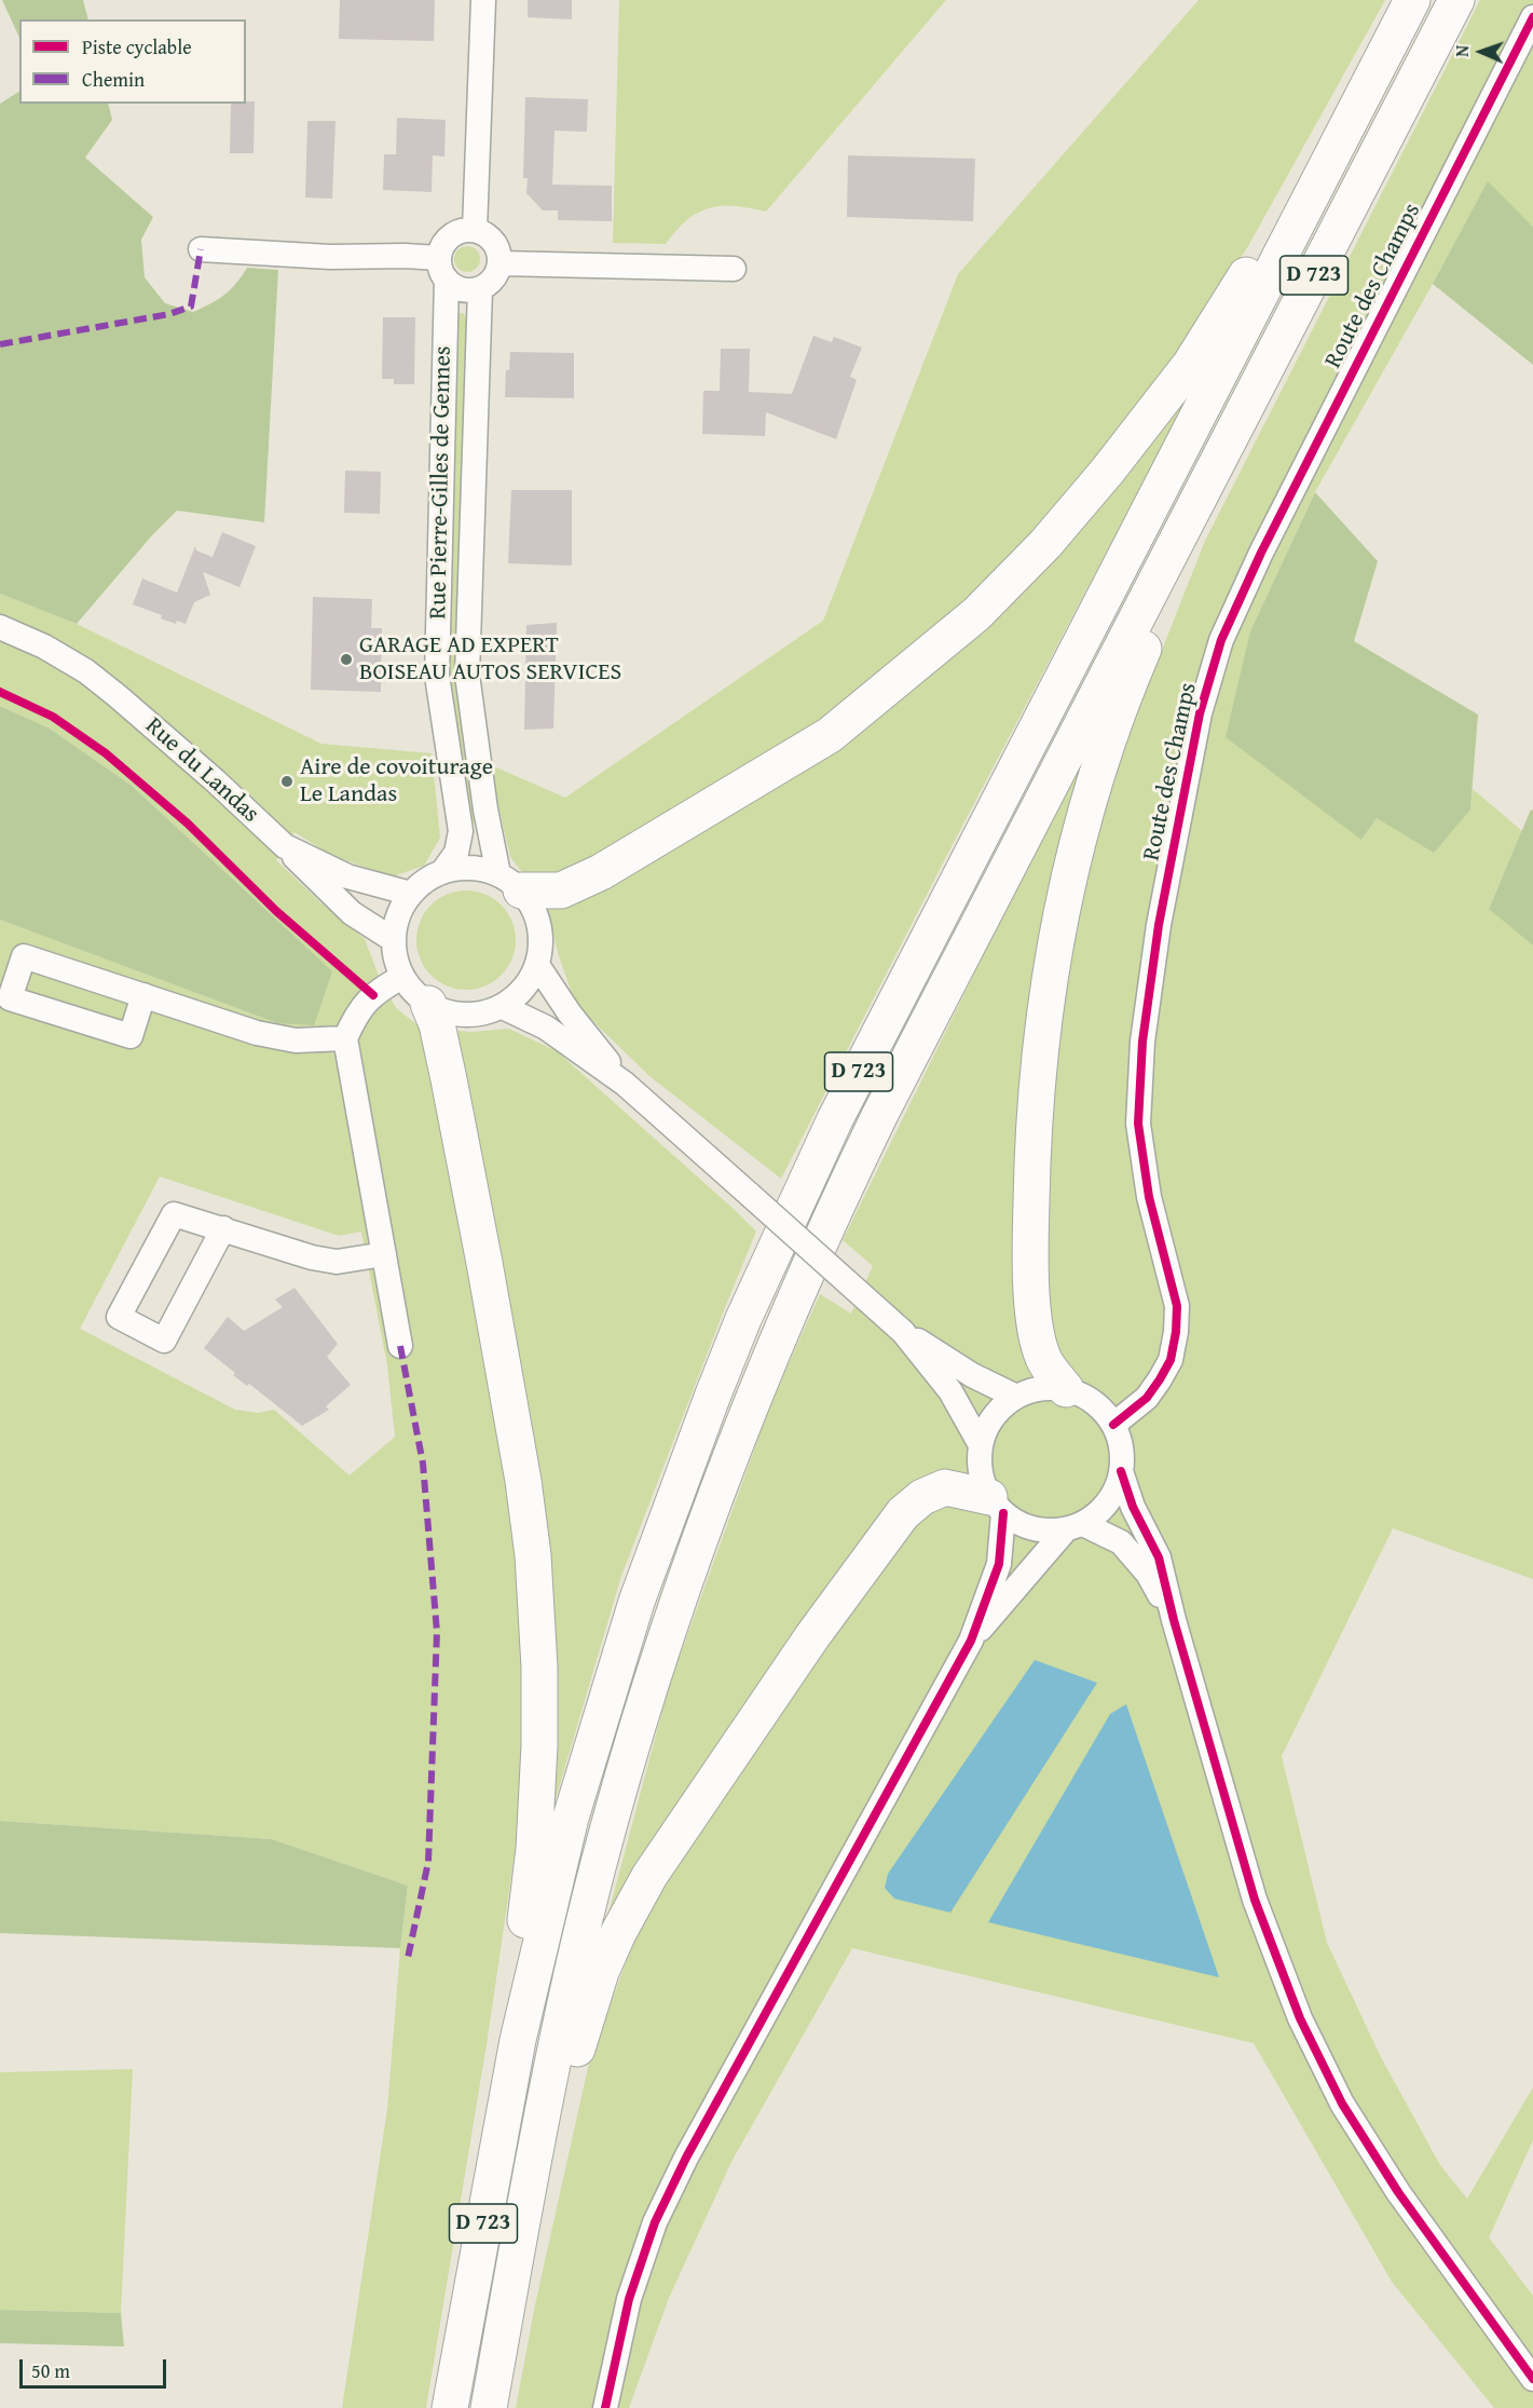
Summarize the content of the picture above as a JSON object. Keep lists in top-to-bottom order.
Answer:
{
  "streets": {
    "highway": ["D 723"],
    "street": ["Route des Champs", "Rue Pierre-Gilles de Gennes", "Rue du Landas"]
  },
  "crossings": [
    ["Rue Pierre-Gilles de Gennes", "Rue du Landas"]
  ],
  "places": ["GARAGE AD EXPERT BOISEAU AUTOS SERVICES", "Aire de covoiturage Le Landas"],
  "legend": ["Piste cyclable", "Chemin"],
  "scale_bar": "50 m",
  "north": "left"
}
